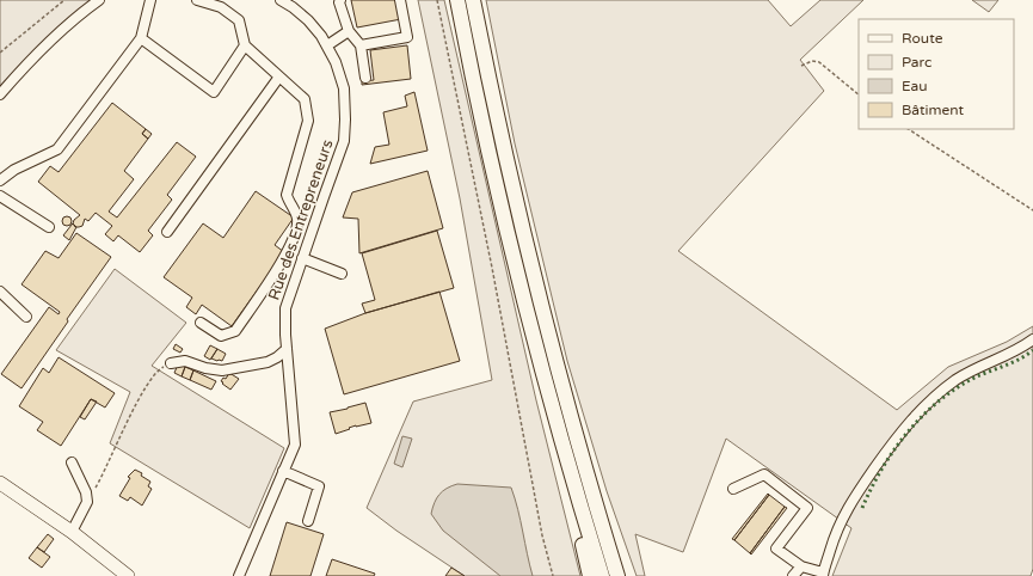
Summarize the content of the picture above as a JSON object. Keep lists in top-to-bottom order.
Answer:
{
  "streets": {
    "street": ["Rue des Entrepreneurs"]
  },
  "legend": [
    "Route",
    "Parc",
    "Eau",
    "Bâtiment"
  ]
}
